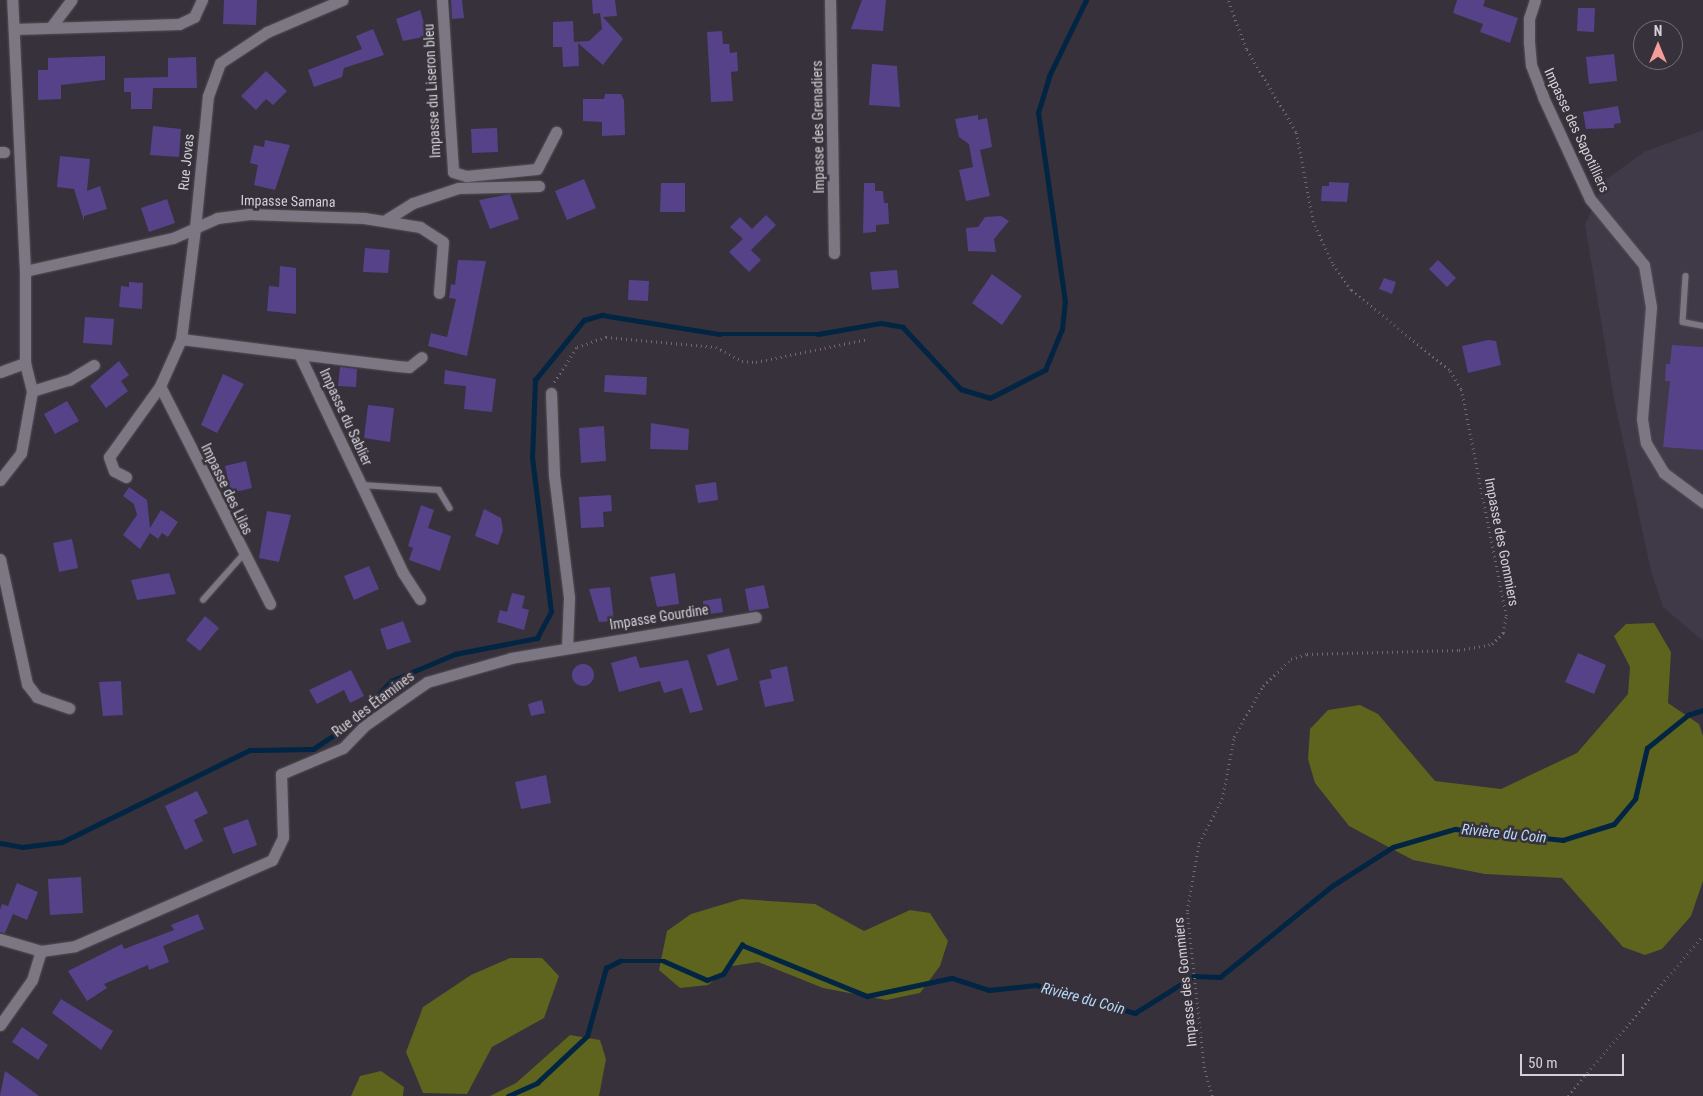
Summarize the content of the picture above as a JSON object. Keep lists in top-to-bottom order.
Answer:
{
  "streets": {
    "street": [
      "Impasse du Liseron bleu",
      "Impasse des Grenadiers",
      "Impasse des Sapotilliers",
      "Rue Jovas",
      "Impasse Samana",
      "Impasse du Sablier",
      "Impasse des Lilas",
      "Impasse Gourdine",
      "Rue des Étamines"
    ],
    "path": ["Impasse des Gommiers"]
  },
  "crossings": [
    ["Rue Jovas", "Impasse Samana"],
    ["Rue Jovas", "Impasse des Lilas"],
    ["Impasse Gourdine", "Rue des Étamines"]
  ],
  "water": ["Rivière du Coin"],
  "scale_bar": "50 m",
  "north": "top"
}
